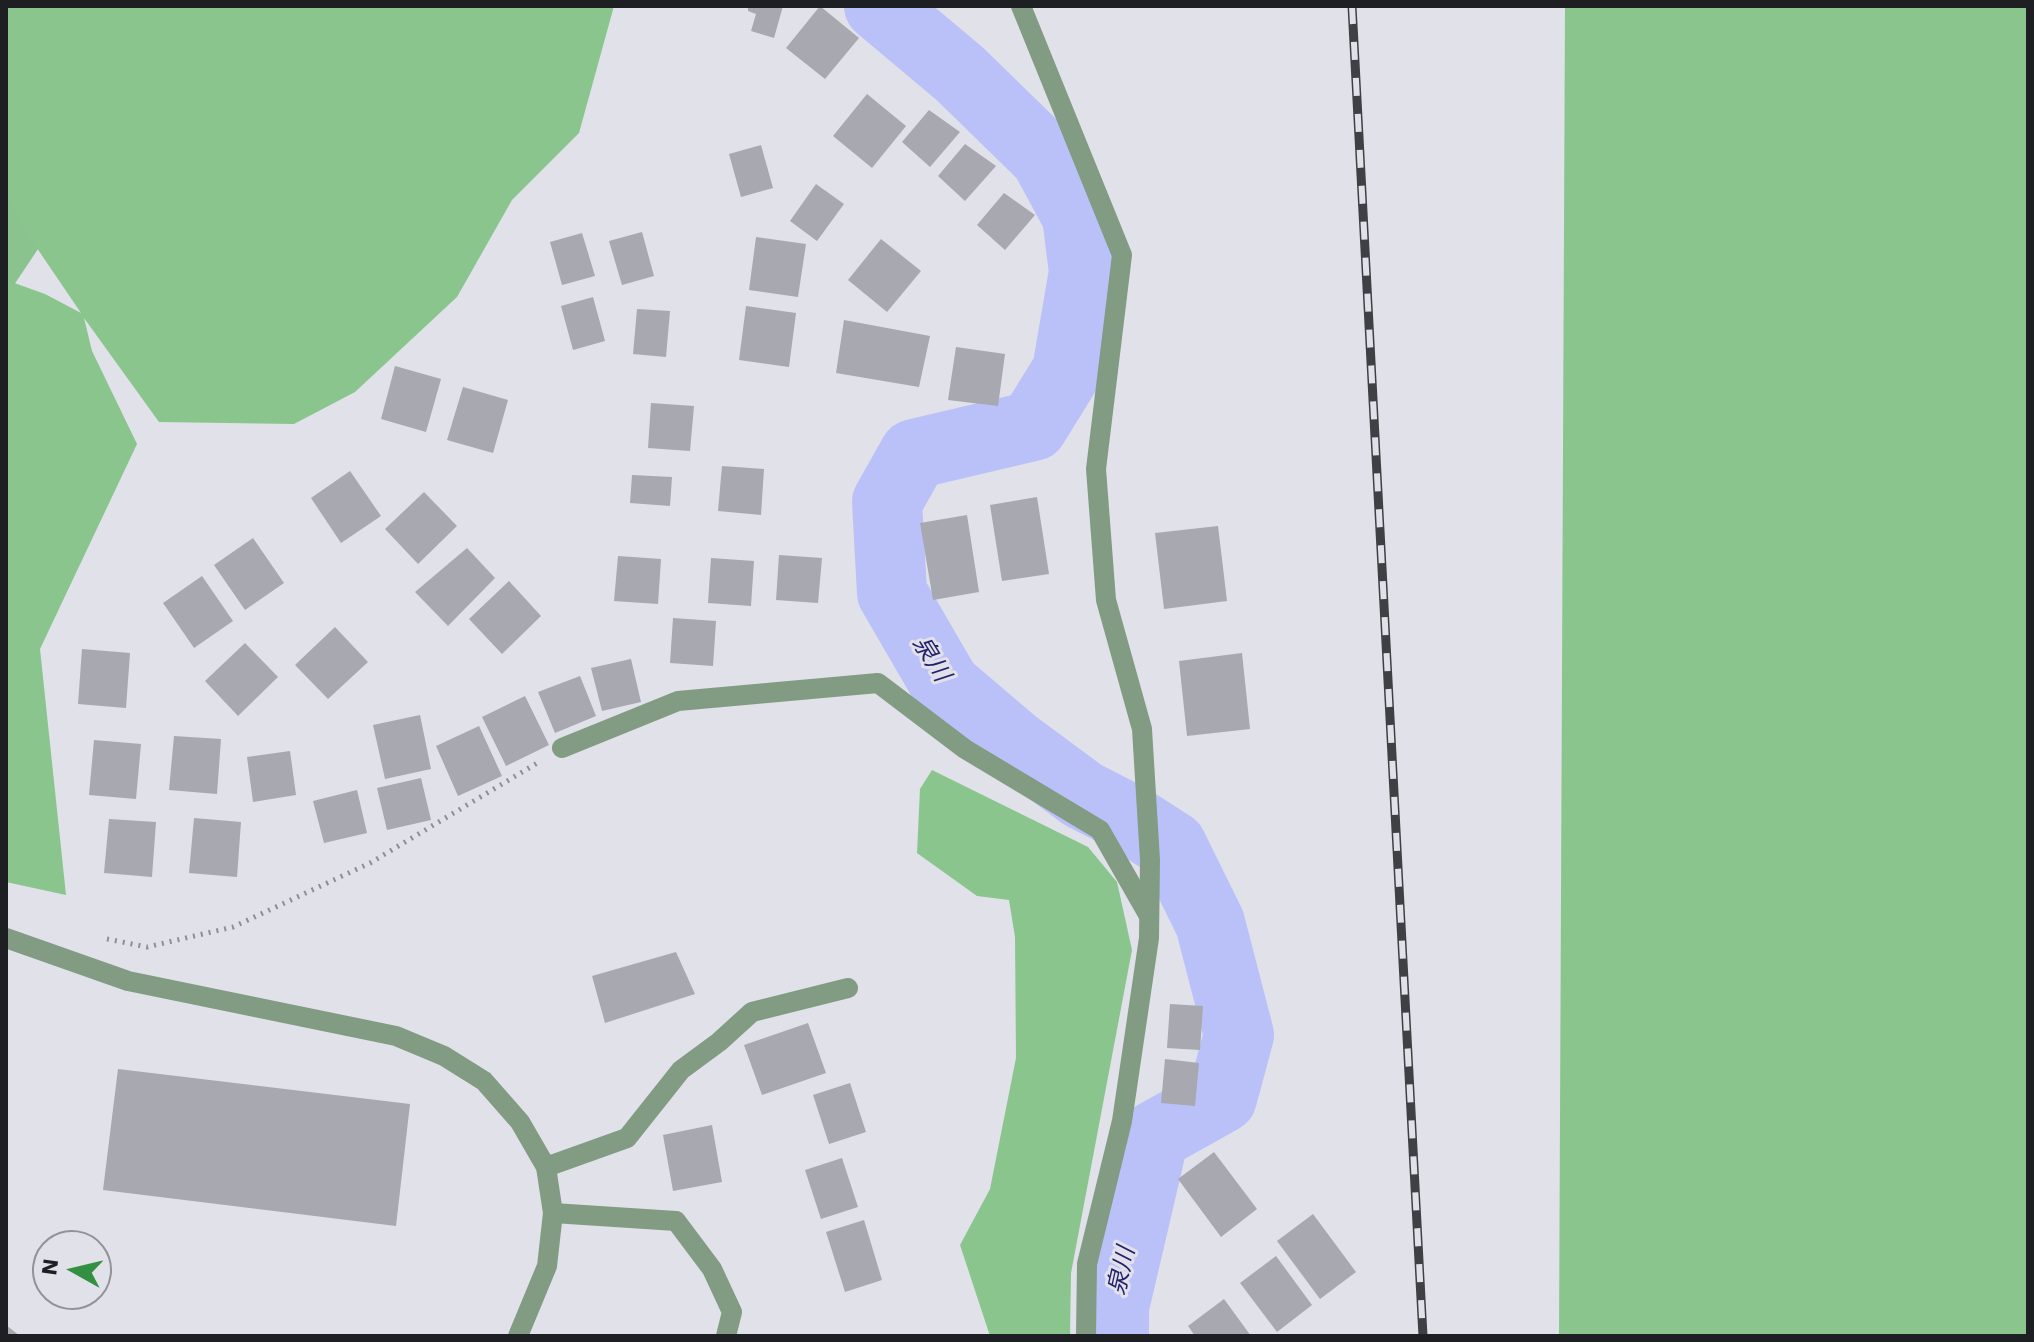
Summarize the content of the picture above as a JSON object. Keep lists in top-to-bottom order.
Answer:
{
  "water": ["泉川"],
  "north": "left"
}
